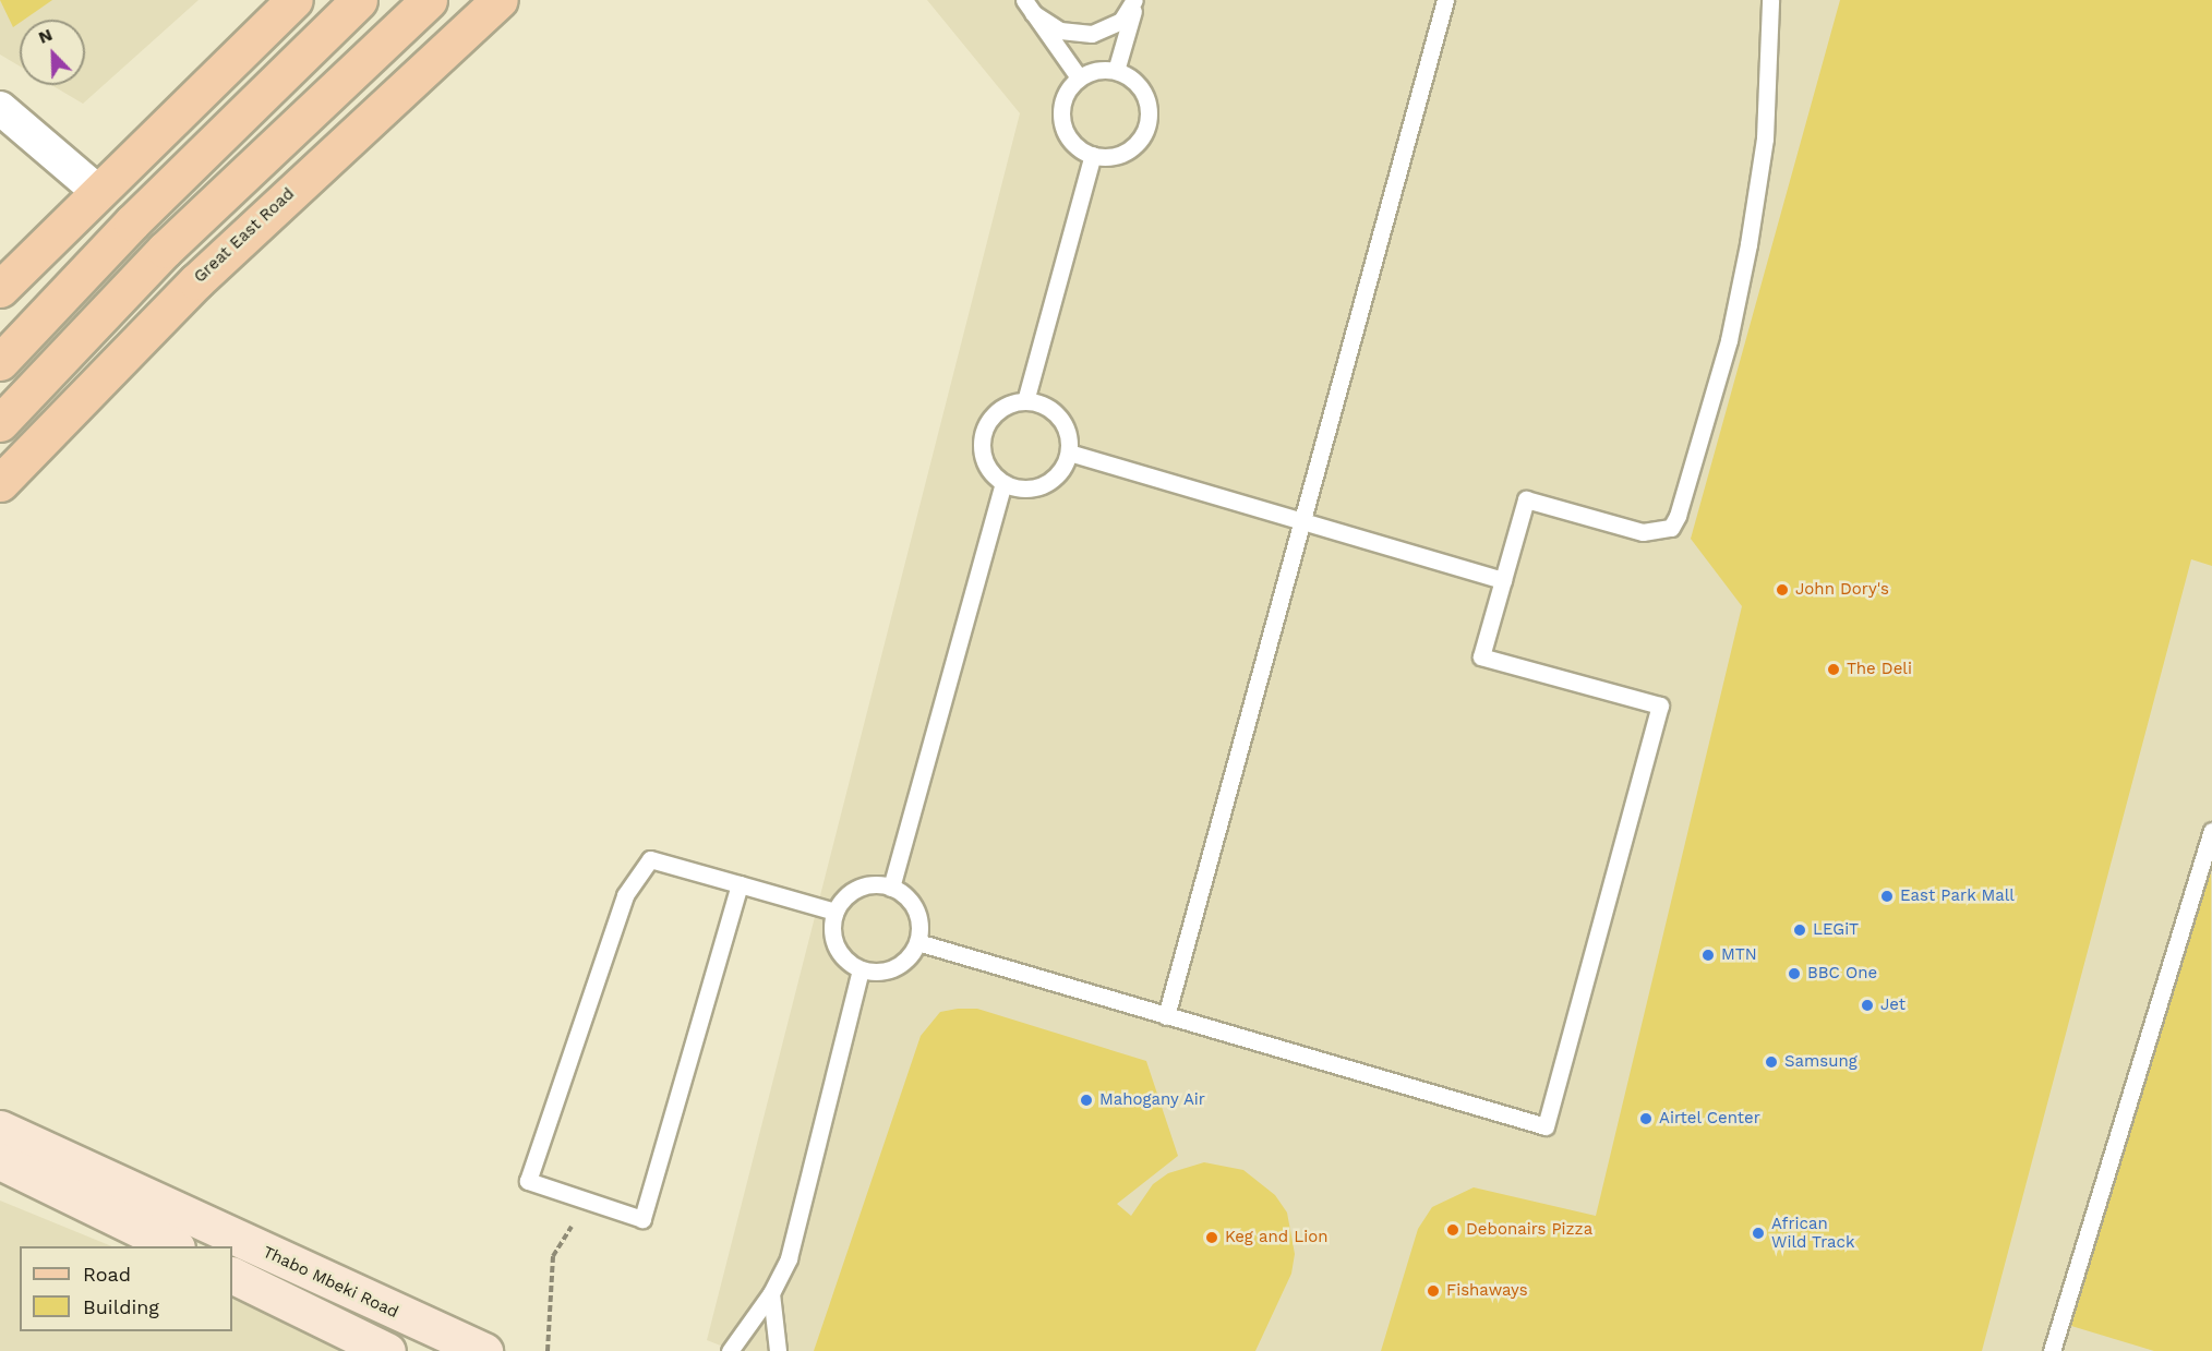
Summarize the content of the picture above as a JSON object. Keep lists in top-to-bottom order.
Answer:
{
  "streets": {
    "main road": ["Great East Road", "Thabo Mbeki Road"]
  },
  "places": [
    "John Dory's",
    "The Deli",
    "East Park Mall",
    "LEGiT",
    "MTN",
    "BBC One",
    "Jet",
    "Samsung",
    "Mahogany Air",
    "Airtel Center",
    "Debonairs Pizza",
    "African Wild Track",
    "Keg and Lion",
    "Fishaways"
  ],
  "legend": ["Road", "Building"],
  "north": "top left"
}
